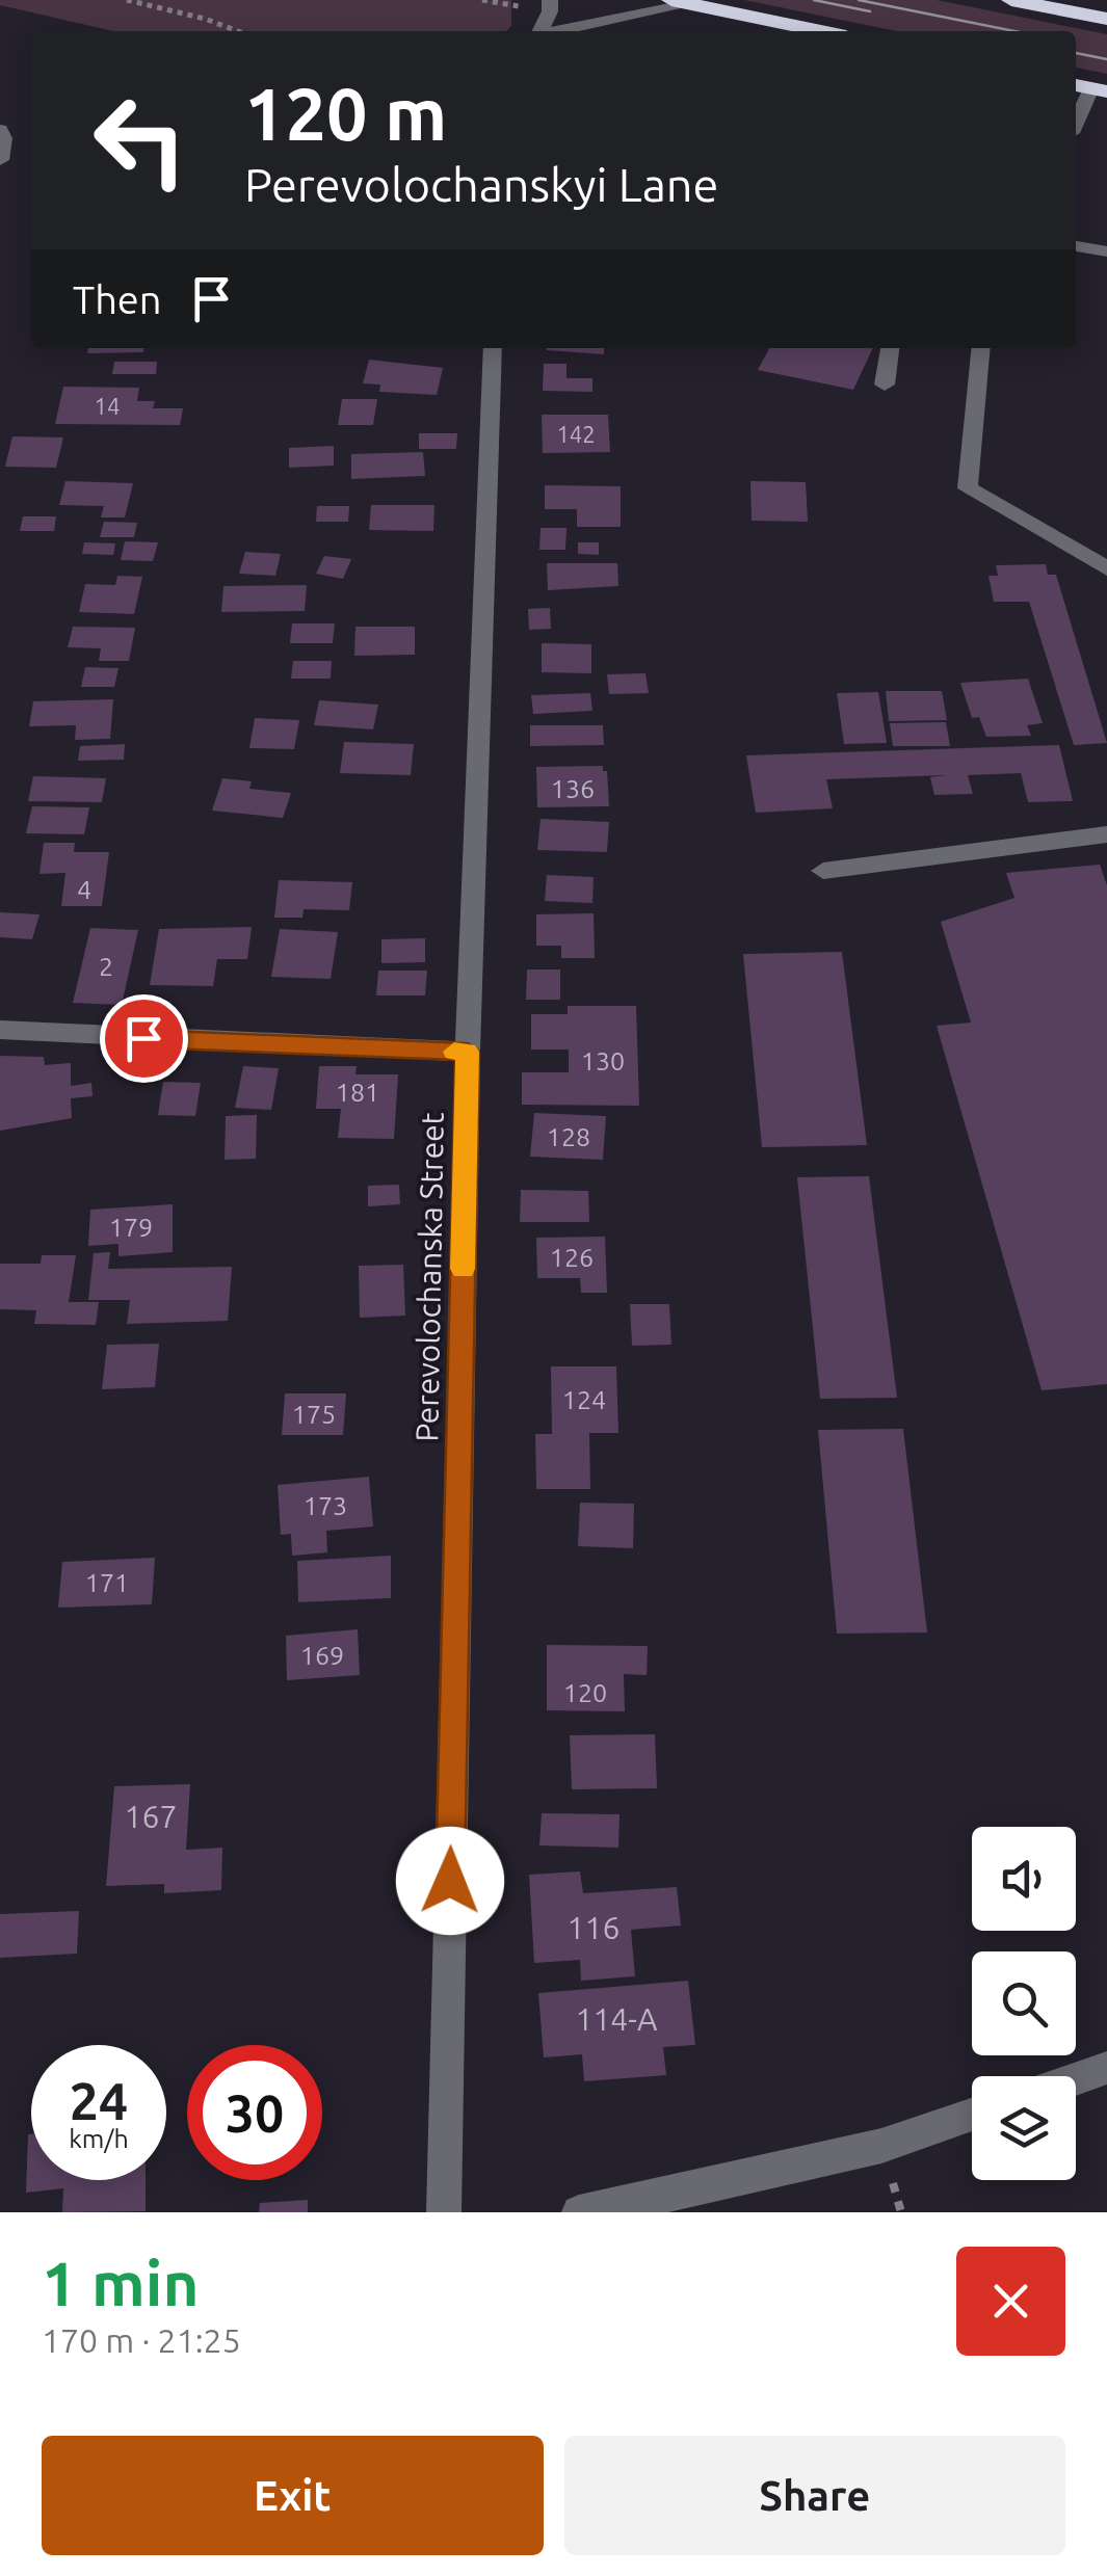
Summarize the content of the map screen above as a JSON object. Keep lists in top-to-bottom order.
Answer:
{
  "streets": {
    "street": ["Perevolochanska Street"]
  },
  "house_numbers": [
    "14",
    "142",
    "136",
    "4",
    "2",
    "130",
    "181",
    "128",
    "179",
    "126",
    "124",
    "175",
    "173",
    "171",
    "169",
    "120",
    "167",
    "116",
    "114-А"
  ],
  "page": {
    "turn": ["120 m", "Perevolochanskyi Lane"],
    "then": "Then",
    "speed": "24 km/h",
    "limit": "30",
    "heading": ["1 min", "170 m · 21:25"],
    "buttons": ["Exit", "Share"]
  }
}
